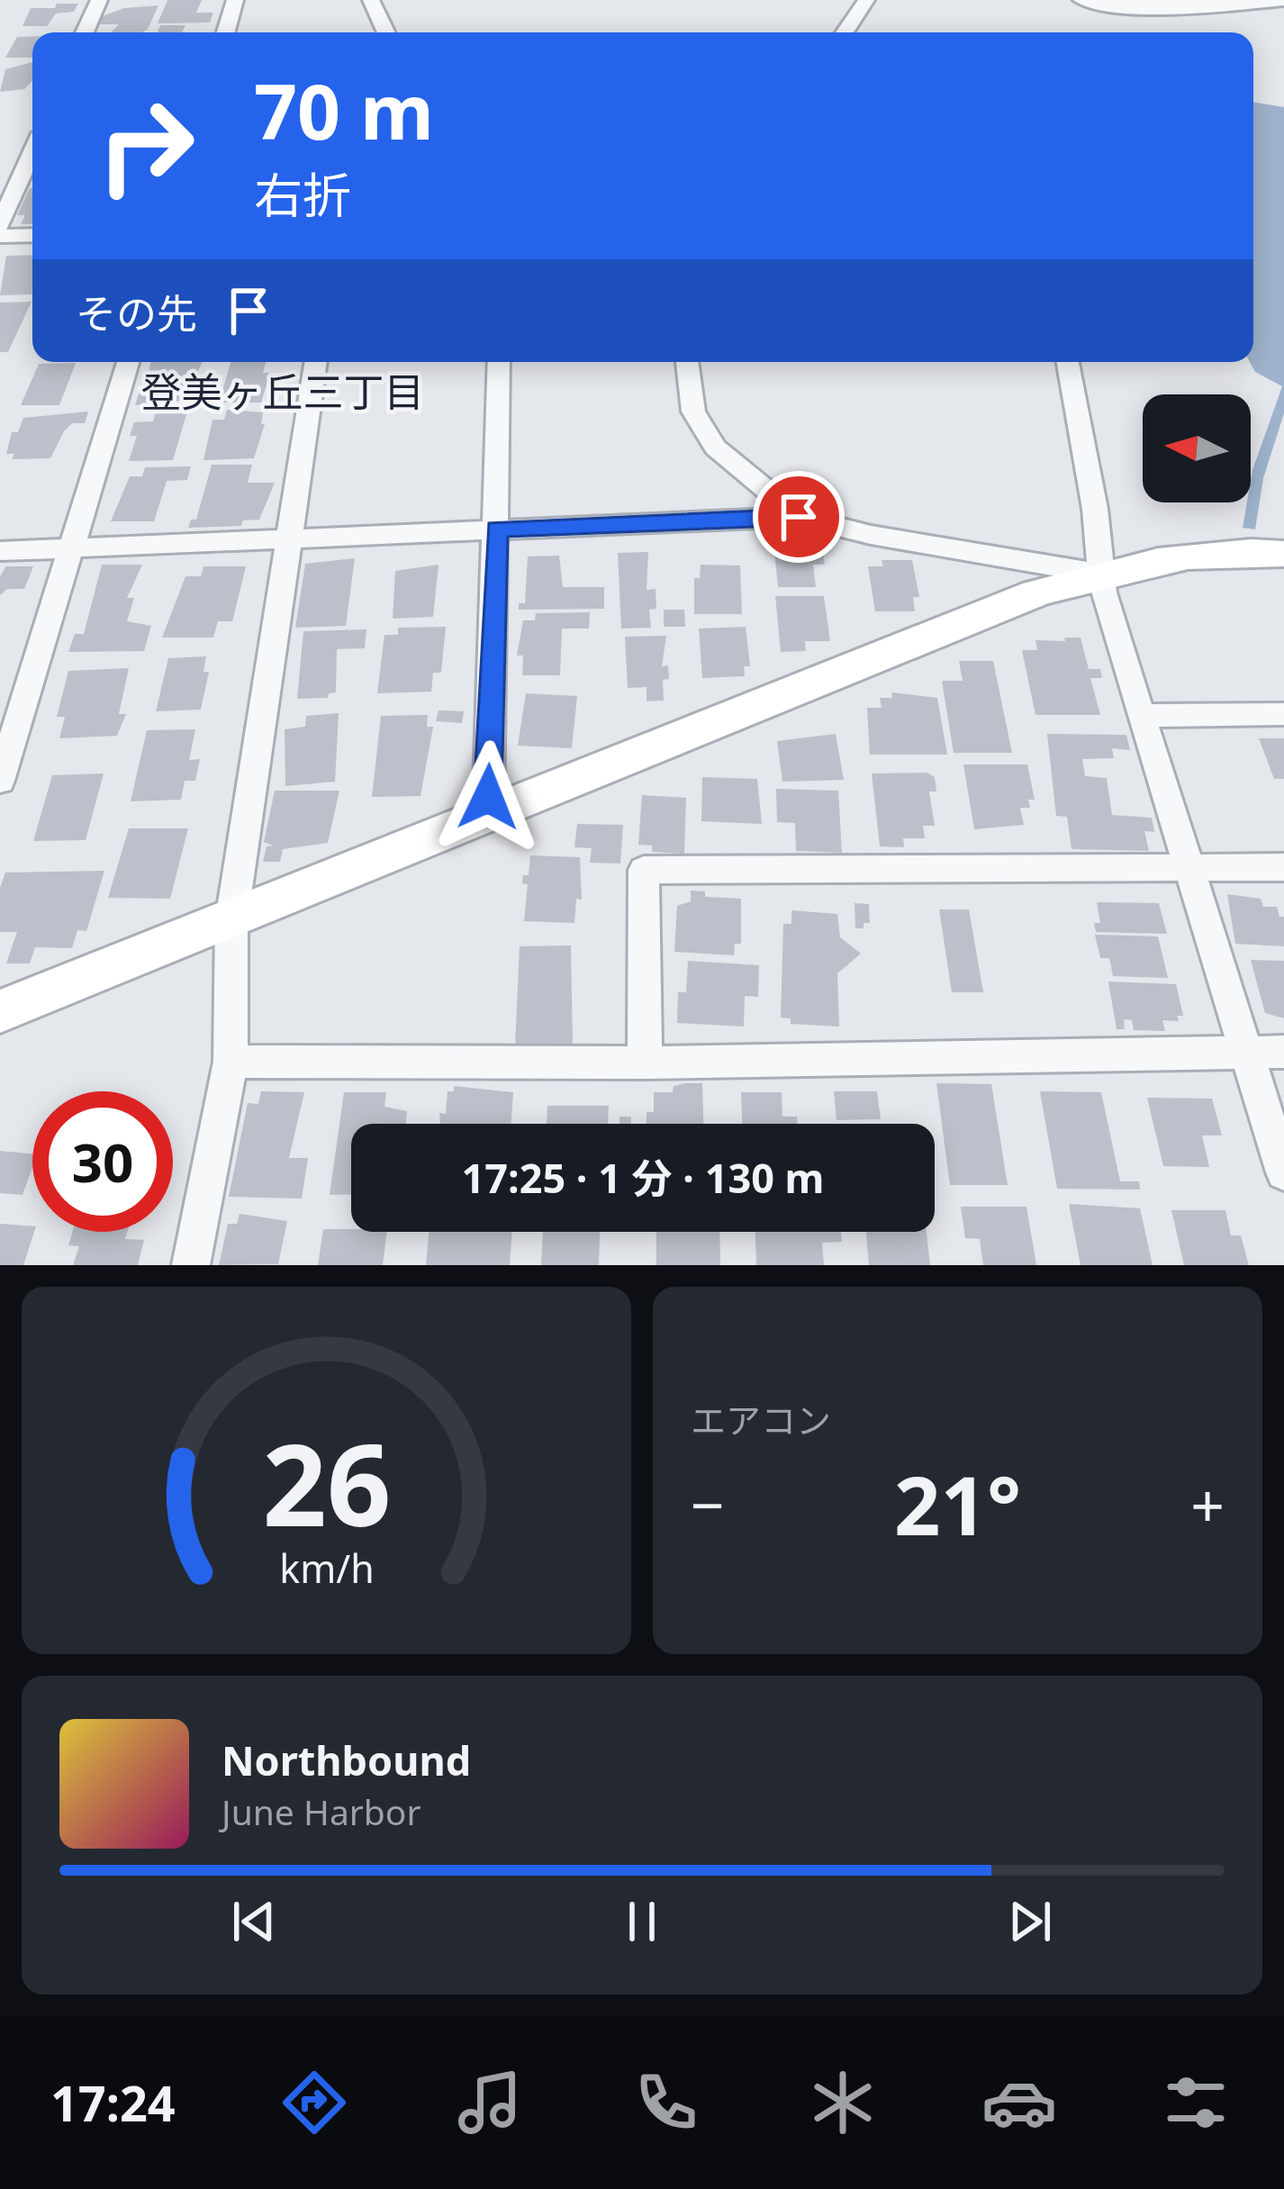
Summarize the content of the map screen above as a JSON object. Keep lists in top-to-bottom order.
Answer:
{
  "districts": ["登美ヶ丘三丁目"],
  "north": "left",
  "page": {
    "turn": ["70 m", "右折"],
    "then": "その先",
    "limit": "30",
    "trip": "17:25 · 1 分 · 130 m",
    "tile": "エアコン",
    "heat": ["−", "21°", "+"],
    "song": ["Northbound", "June Harbor"],
    "tabs": "17:24",
    "gauge": ["26", "km/h"]
  }
}
